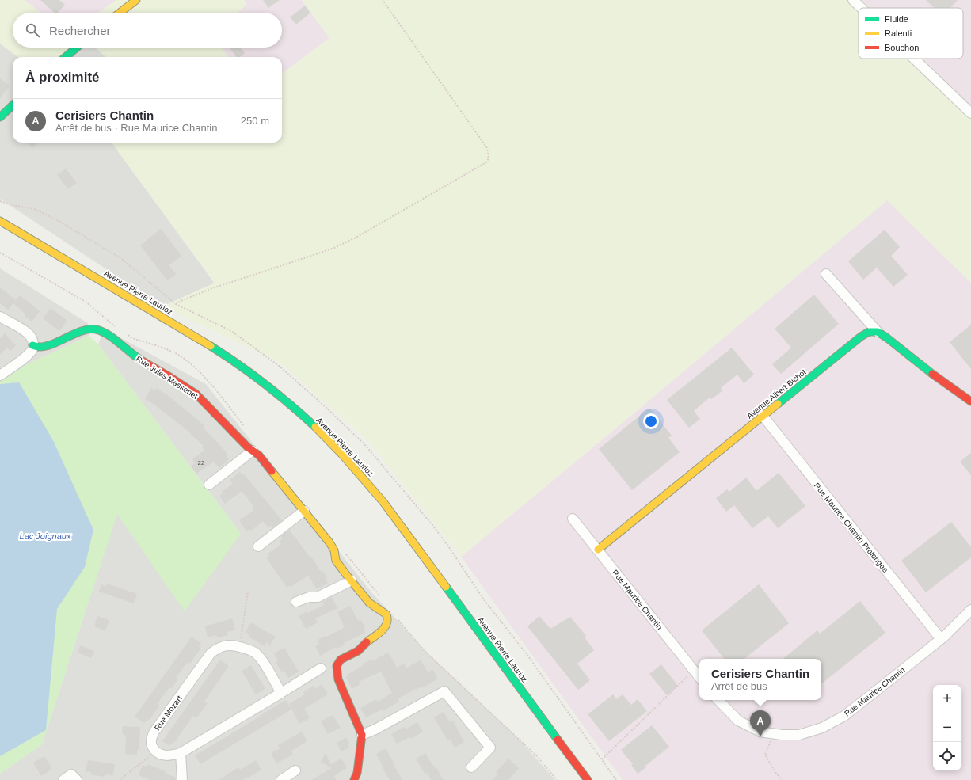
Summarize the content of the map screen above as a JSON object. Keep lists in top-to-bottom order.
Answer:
{
  "streets": {
    "street": [
      "Avenue Pierre Laurioz",
      "Rue Jules Massenet",
      "Avenue Albert Bichot",
      "Rue Maurice Chantin Prolongée",
      "Rue Maurice Chantin",
      "Rue Mozart"
    ]
  },
  "crossings": [
    ["Avenue Albert Bichot", "Rue Maurice Chantin Prolongée"],
    ["Avenue Albert Bichot", "Rue Maurice Chantin"],
    ["Rue Maurice Chantin Prolongée", "Rue Maurice Chantin"]
  ],
  "water": ["Lac Joignaux"],
  "house_numbers": ["22"],
  "legend": ["Fluide", "Ralenti", "Bouchon"],
  "page": {
    "search": "Rechercher",
    "heading": "À proximité",
    "list": [
      {
        "mark": "A",
        "name": "Cerisiers Chantin",
        "note": "Arrêt de bus · Rue Maurice Chantin",
        "value": "250 m"
      }
    ],
    "popup": ["Cerisiers Chantin", "Arrêt de bus"],
    "map_buttons": ["+", "−"],
    "pins": "A"
  }
}
